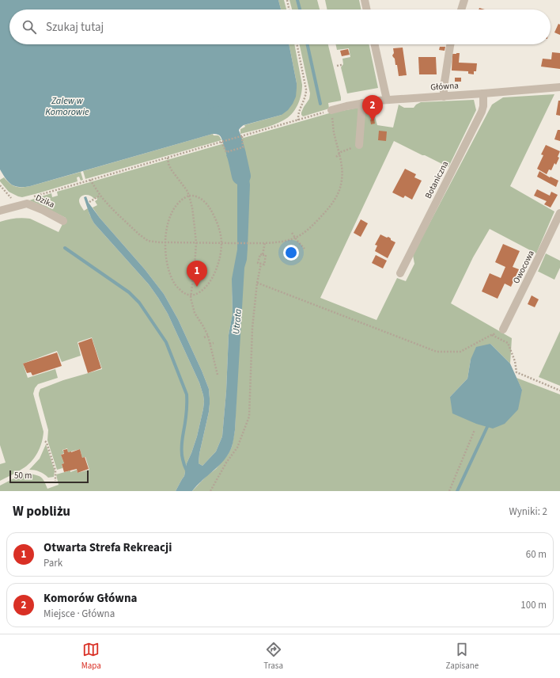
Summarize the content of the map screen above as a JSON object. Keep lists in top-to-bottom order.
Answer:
{
  "streets": {
    "street": [
      "Główna",
      "Botaniczna",
      "Dzika",
      "Owocowa"
    ]
  },
  "crossings": [
    ["Główna", "Botaniczna"]
  ],
  "water": ["Zalew w Komorowie", "Utrata"],
  "scale_bar": "50 m",
  "page": {
    "search": "Szukaj tutaj",
    "pins": ["2", "1"],
    "scale": "50 m",
    "heading": ["W pobliżu", "Wyniki: 2"],
    "list": [
      {
        "mark": "1",
        "name": "Otwarta Strefa Rekreacji",
        "note": "Park",
        "value": "60 m"
      },
      {
        "mark": "2",
        "name": "Komorów Główna",
        "note": "Miejsce · Główna",
        "value": "100 m"
      }
    ],
    "nav": ["Mapa", "Trasa", "Zapisane"]
  }
}
